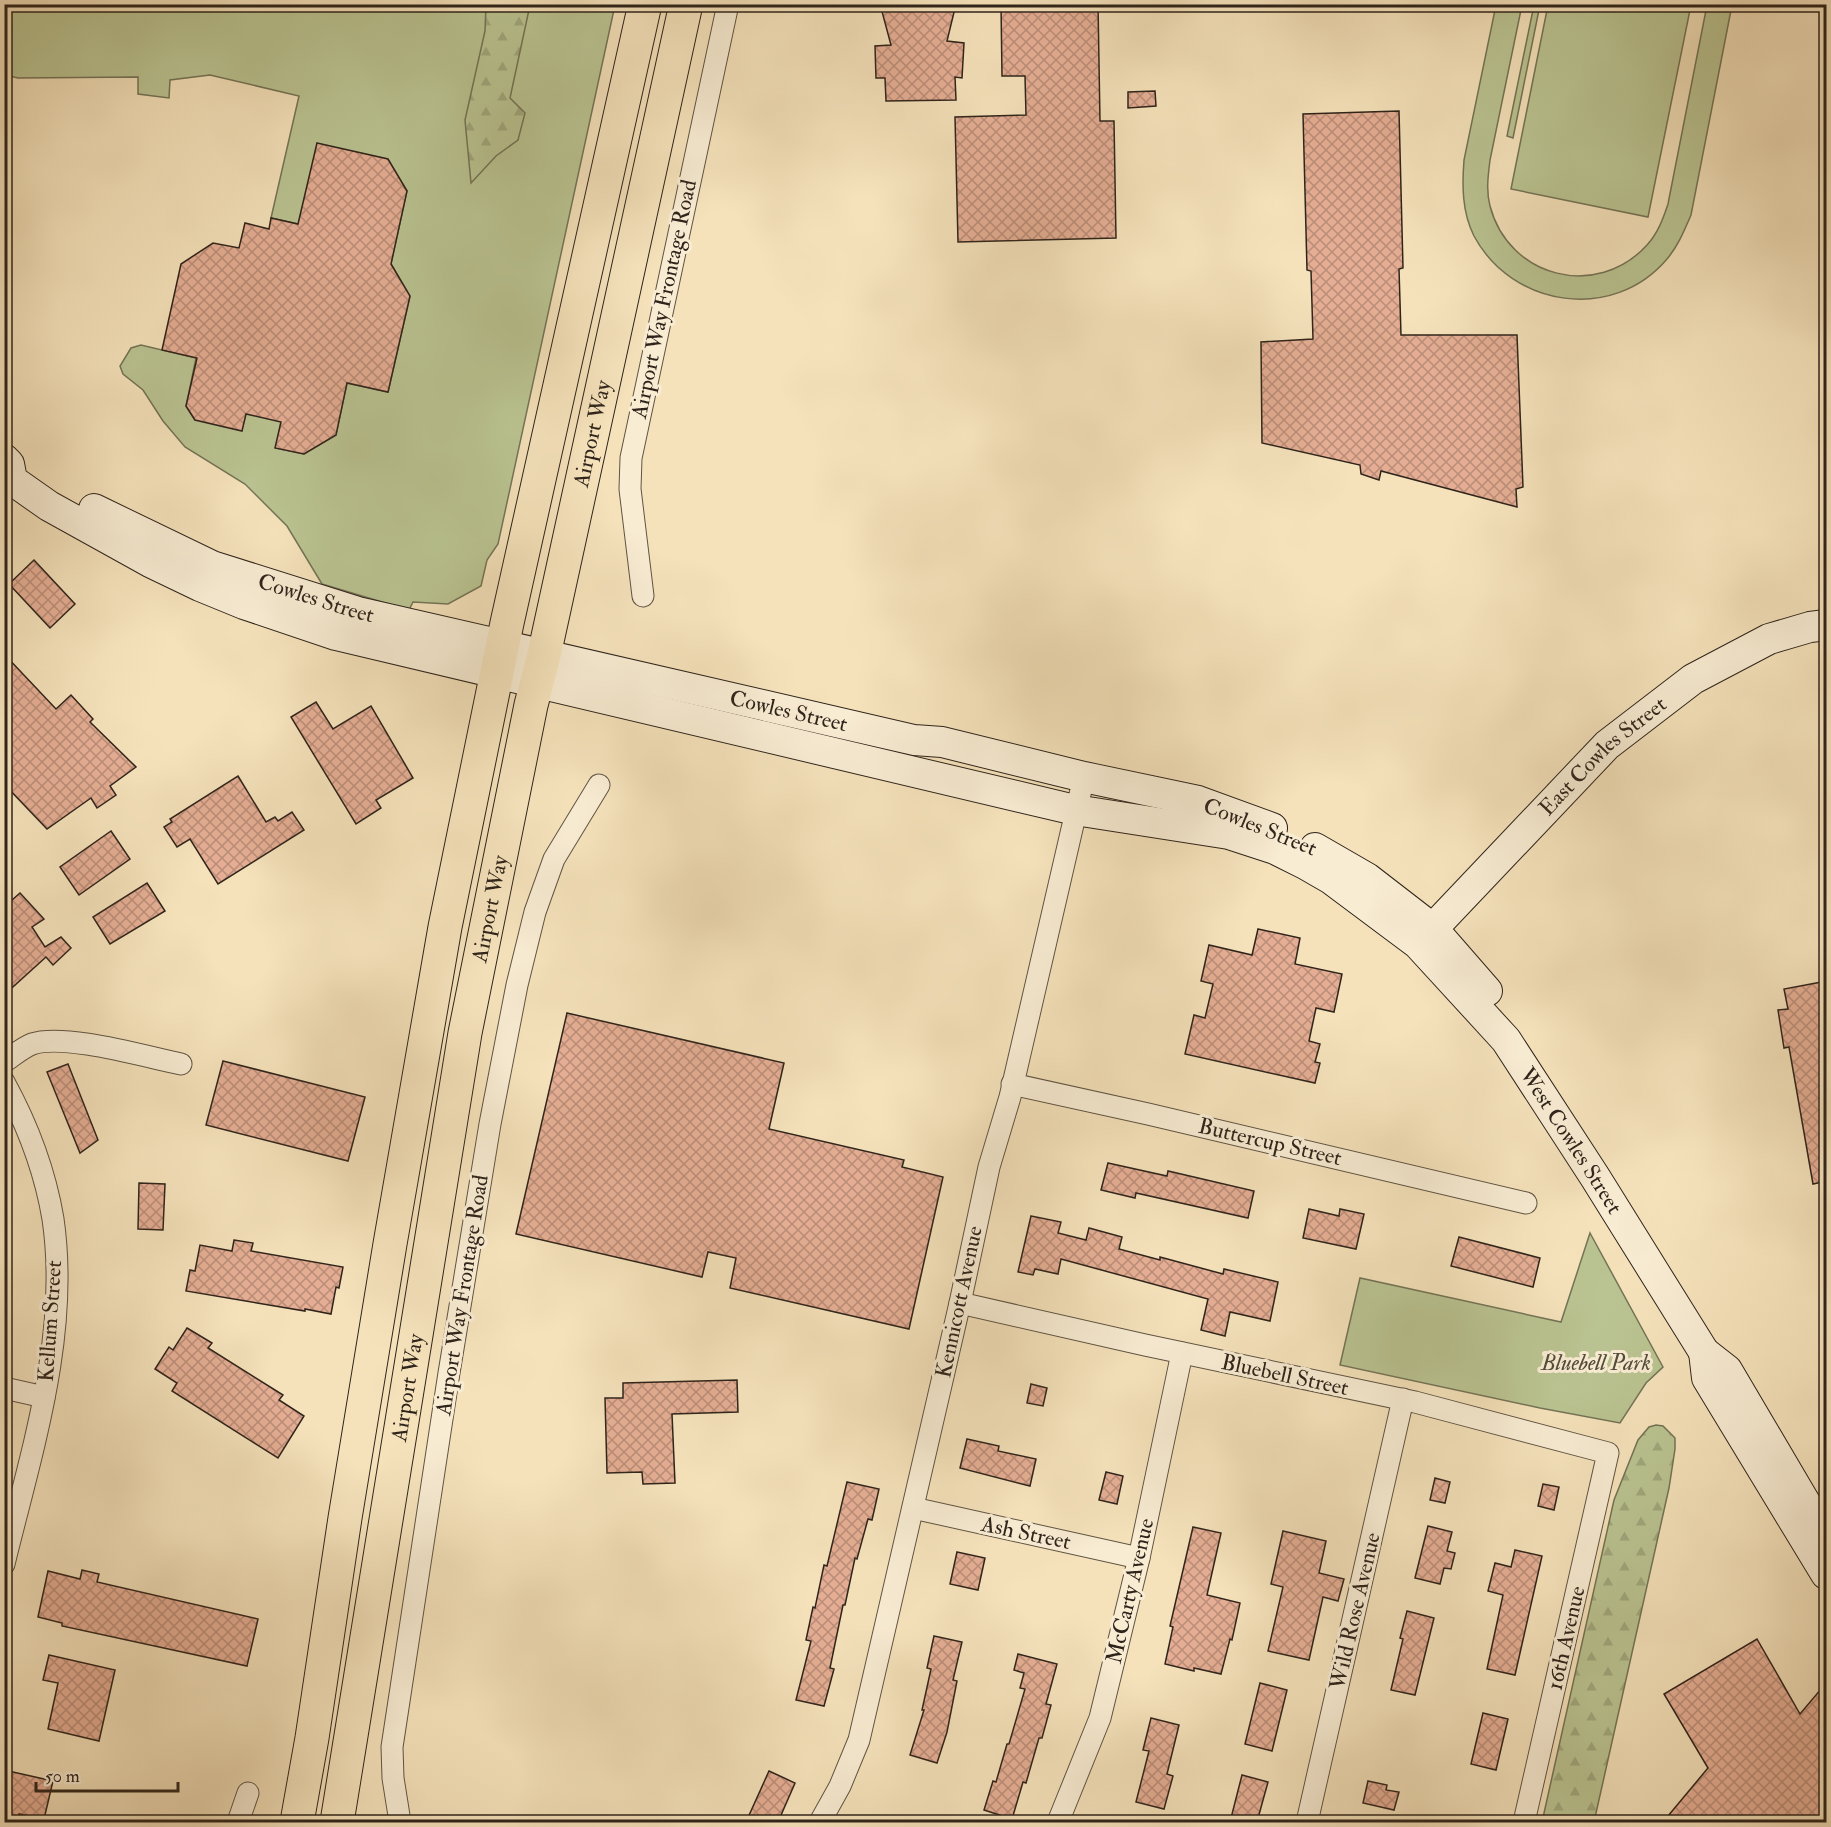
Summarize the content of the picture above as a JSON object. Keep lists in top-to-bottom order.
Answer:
{
  "streets": {
    "main road": [
      "Airport Way",
      "Cowles Street",
      "East Cowles Street",
      "West Cowles Street"
    ],
    "street": [
      "Airport Way Frontage Road",
      "Buttercup Street",
      "Kennicott Avenue",
      "Kellum Street",
      "Bluebell Street",
      "Ash Street",
      "McCarty Avenue",
      "Wild Rose Avenue",
      "16th Avenue"
    ]
  },
  "crossings": [
    ["Airport Way", "Cowles Street"],
    ["Cowles Street", "East Cowles Street"],
    ["Cowles Street", "West Cowles Street"],
    ["Cowles Street", "Kennicott Avenue"],
    ["East Cowles Street", "West Cowles Street"],
    ["Buttercup Street", "Kennicott Avenue"],
    ["Kennicott Avenue", "Bluebell Street"],
    ["Kennicott Avenue", "Ash Street"],
    ["Bluebell Street", "McCarty Avenue"],
    ["Bluebell Street", "Wild Rose Avenue"],
    ["Bluebell Street", "16th Avenue"],
    ["Ash Street", "McCarty Avenue"]
  ],
  "parks": ["Bluebell Park"],
  "scale_bar": "50 m"
}
